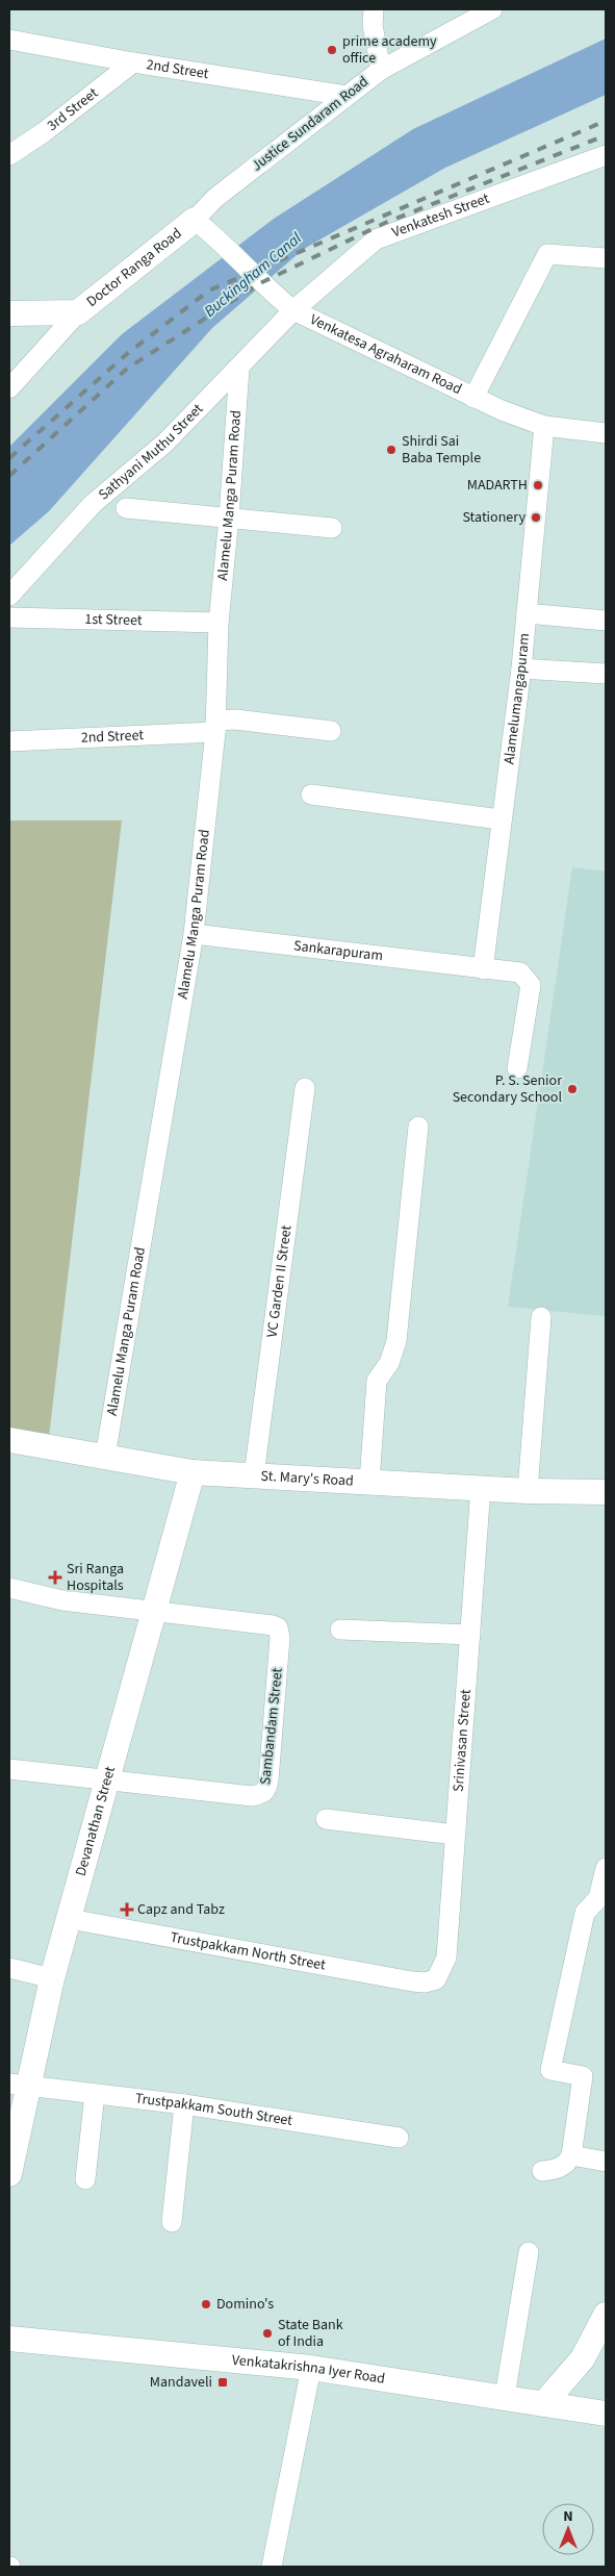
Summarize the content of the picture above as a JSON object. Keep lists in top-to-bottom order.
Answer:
{
  "streets": {
    "main road": [
      "Doctor Ranga Road",
      "St. Mary's Road",
      "Devanathan Street",
      "Venkatakrishna Iyer Road"
    ],
    "street": [
      "2nd Street",
      "3rd Street",
      "Justice Sundaram Road",
      "Venkatesh Street",
      "Venkatesa Agraharam Road",
      "Sathyani Muthu Street",
      "Alamelu Manga Puram Road",
      "1st Street",
      "Alamelumangapuram",
      "Sankarapuram",
      "VC Garden II Street",
      "Sambandam Street",
      "Srinivasan Street",
      "Trustpakkam North Street",
      "Trustpakkam South Street"
    ]
  },
  "crossings": [
    ["2nd Street", "3rd Street"],
    ["2nd Street", "Justice Sundaram Road"],
    ["2nd Street", "Alamelu Manga Puram Road"],
    ["Justice Sundaram Road", "Doctor Ranga Road"],
    ["Justice Sundaram Road", "Venkatesa Agraharam Road"],
    ["Venkatesh Street", "Venkatesa Agraharam Road"],
    ["Venkatesh Street", "Sathyani Muthu Street"],
    ["Doctor Ranga Road", "Venkatesa Agraharam Road"],
    ["Venkatesa Agraharam Road", "Sathyani Muthu Street"],
    ["Venkatesa Agraharam Road", "Alamelumangapuram"],
    ["Sathyani Muthu Street", "Alamelu Manga Puram Road"],
    ["Alamelu Manga Puram Road", "1st Street"],
    ["Alamelu Manga Puram Road", "Sankarapuram"],
    ["Alamelu Manga Puram Road", "St. Mary's Road"],
    ["Alamelumangapuram", "Sankarapuram"],
    ["VC Garden II Street", "St. Mary's Road"],
    ["St. Mary's Road", "Srinivasan Street"],
    ["St. Mary's Road", "Devanathan Street"],
    ["Sambandam Street", "Devanathan Street"],
    ["Srinivasan Street", "Trustpakkam North Street"],
    ["Devanathan Street", "Trustpakkam North Street"],
    ["Devanathan Street", "Trustpakkam South Street"]
  ],
  "water": ["Buckingham Canal"],
  "places": {
    "other": [
      "prime academy office",
      "Shirdi Sai Baba Temple",
      "MADARTH",
      "Stationery",
      "P. S. Senior Secondary School",
      "Domino's",
      "State Bank of India"
    ],
    "health": ["Sri Ranga Hospitals", "Capz and Tabz"],
    "transit": ["Mandaveli"]
  },
  "north": "top"
}
